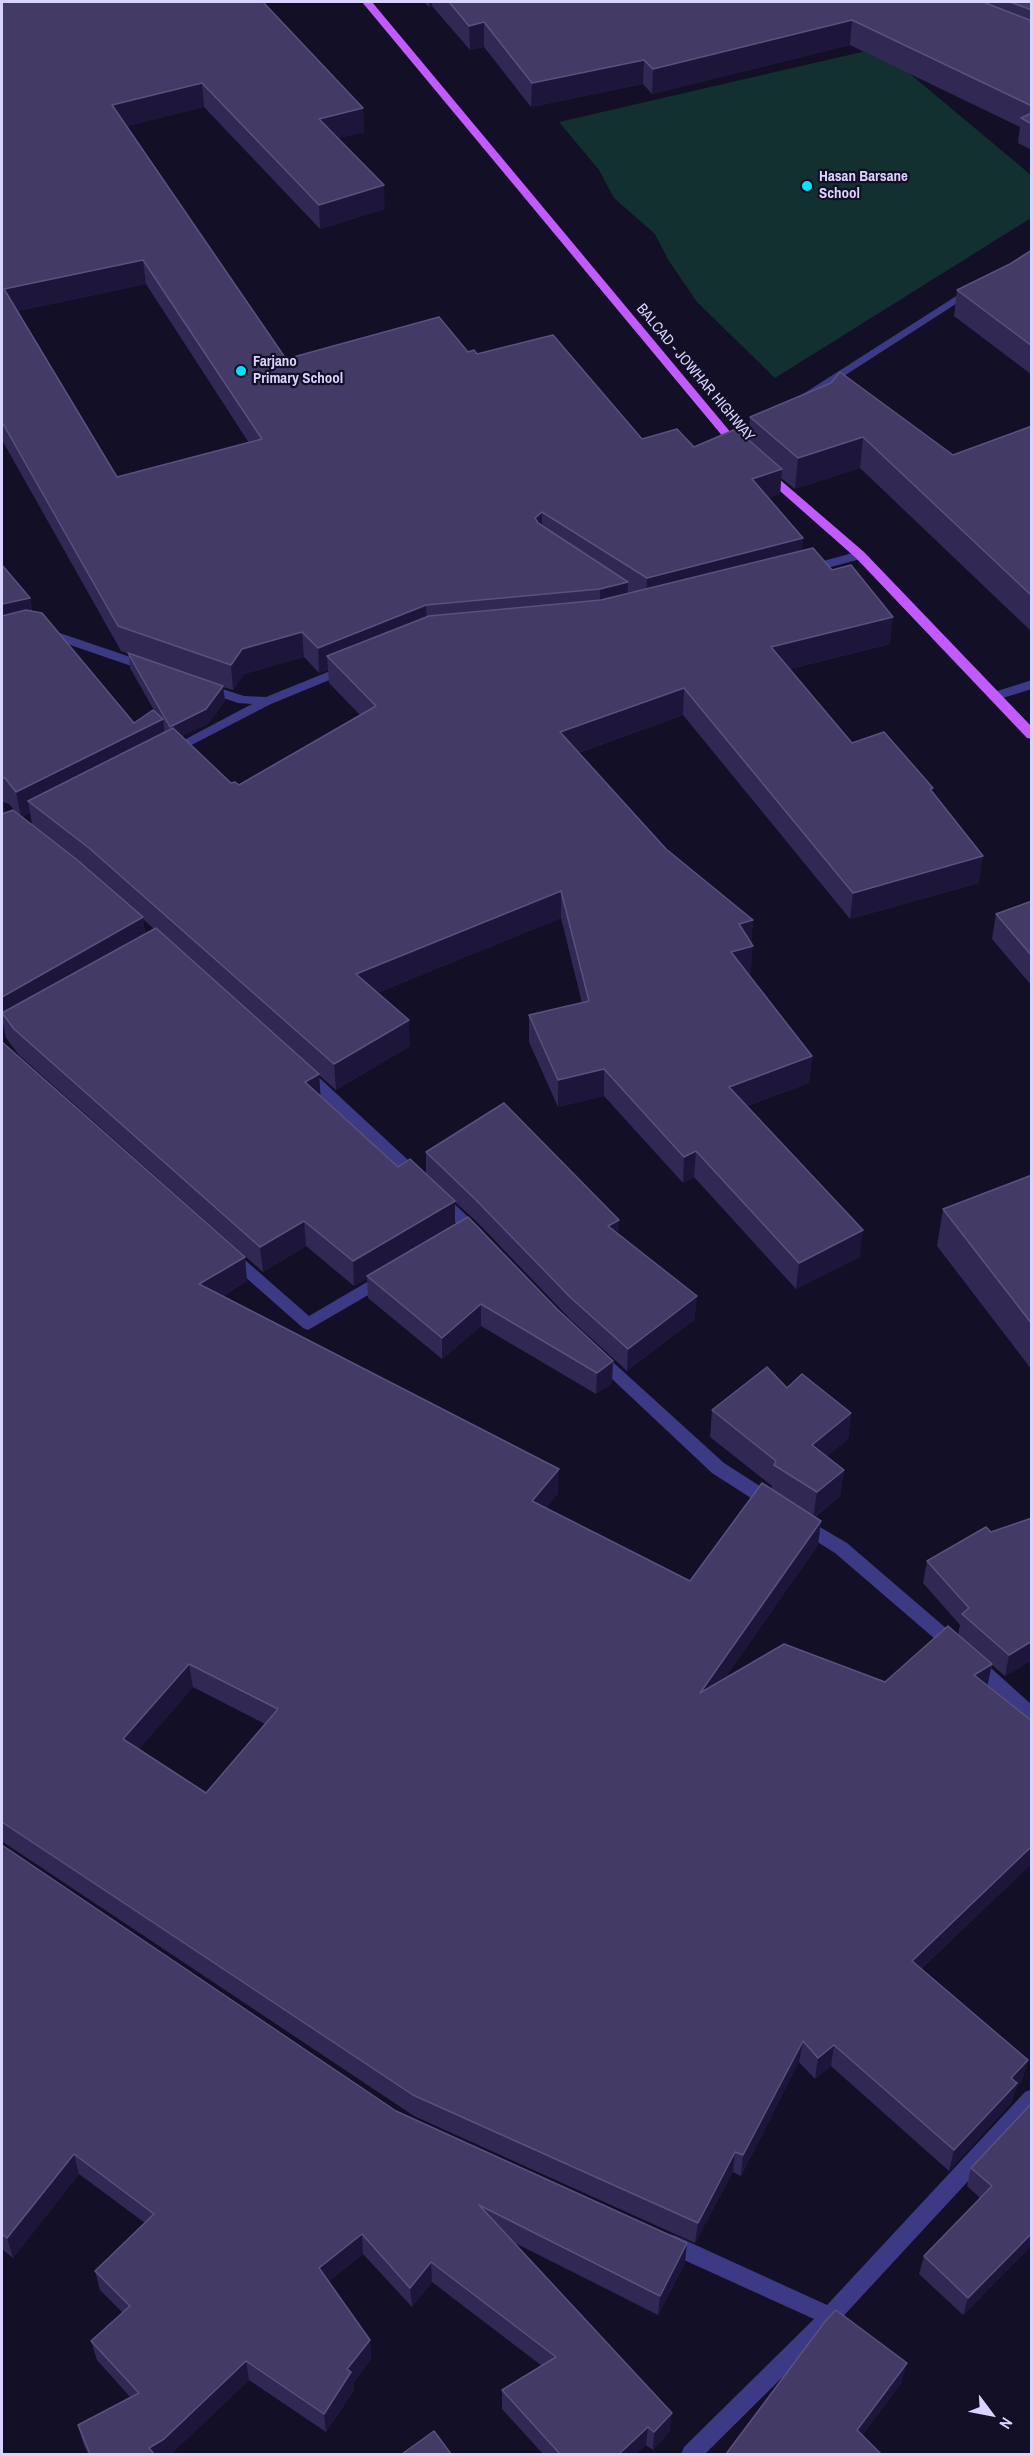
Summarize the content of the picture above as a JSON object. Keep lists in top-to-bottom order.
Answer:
{
  "streets": {
    "main road": ["BALCAD - JOWHAR HIGHWAY"]
  },
  "places": ["Hasan Barsane School", "Farjano Primary School"],
  "north": "bottom right"
}
